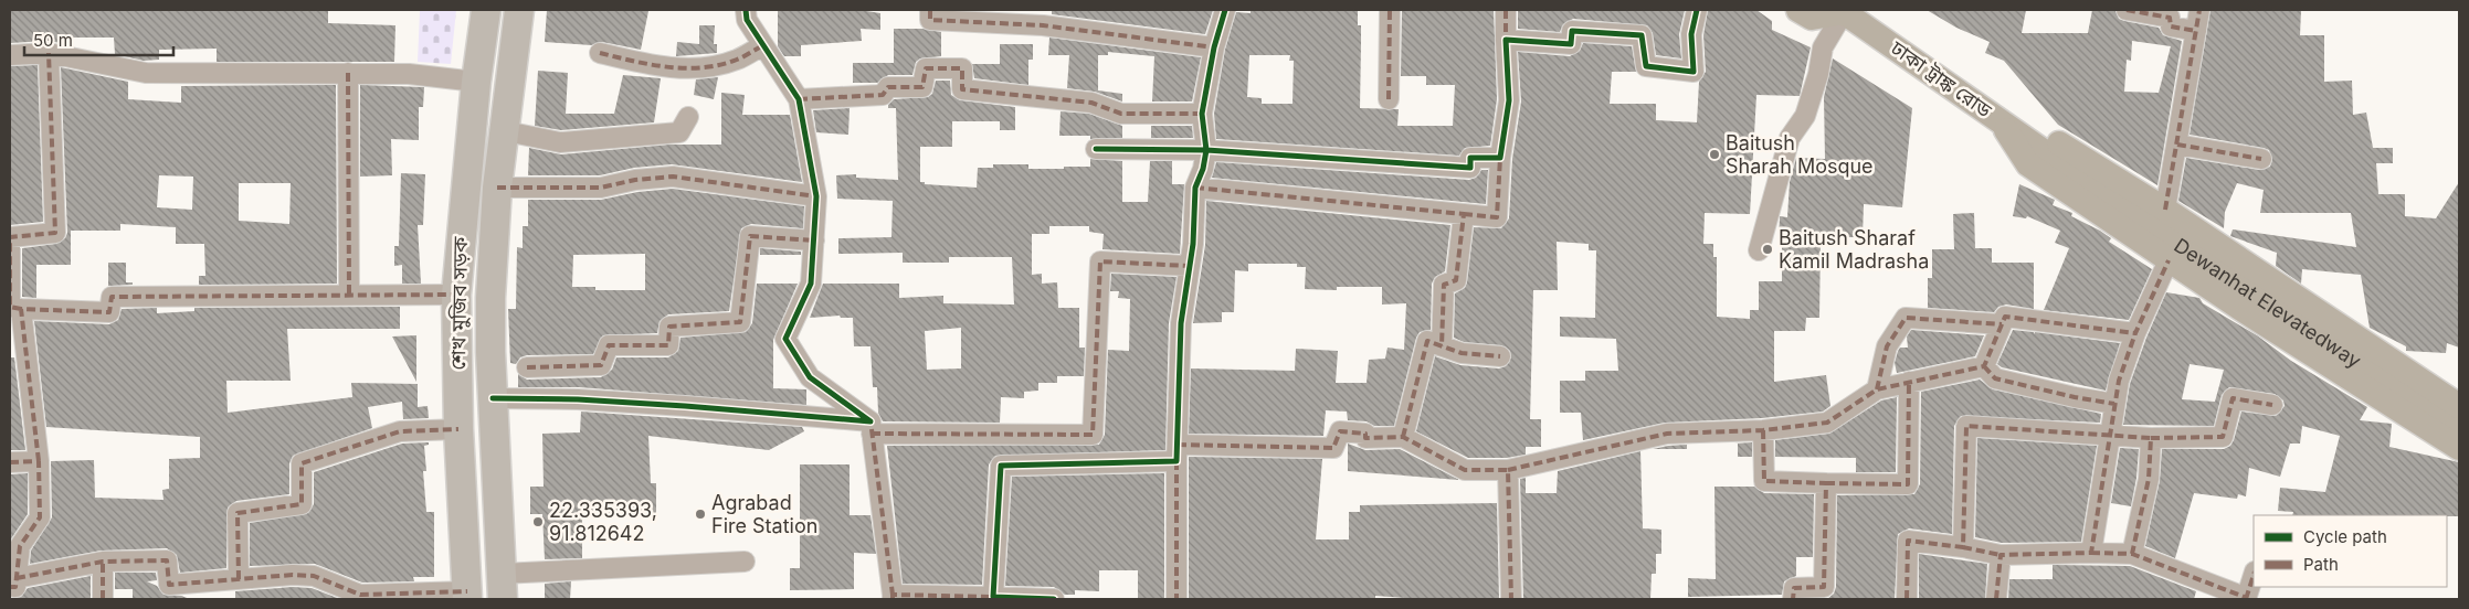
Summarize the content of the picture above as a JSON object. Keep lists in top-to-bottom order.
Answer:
{
  "streets": {
    "highway": ["শেখ মুজিব সড়ক"],
    "main road": ["ঢাকা ট্রাঙ্ক রোড", "Dewanhat Elevatedway"]
  },
  "crossings": [
    ["ঢাকা ট্রাঙ্ক রোড", "Dewanhat Elevatedway"]
  ],
  "places": [
    "Baitush Sharah Mosque",
    "Baitush Sharaf Kamil Madrasha",
    "Agrabad Fire Station",
    "22.335393, 91.812642"
  ],
  "legend": ["Cycle path", "Path"],
  "scale_bar": "50 m"
}
